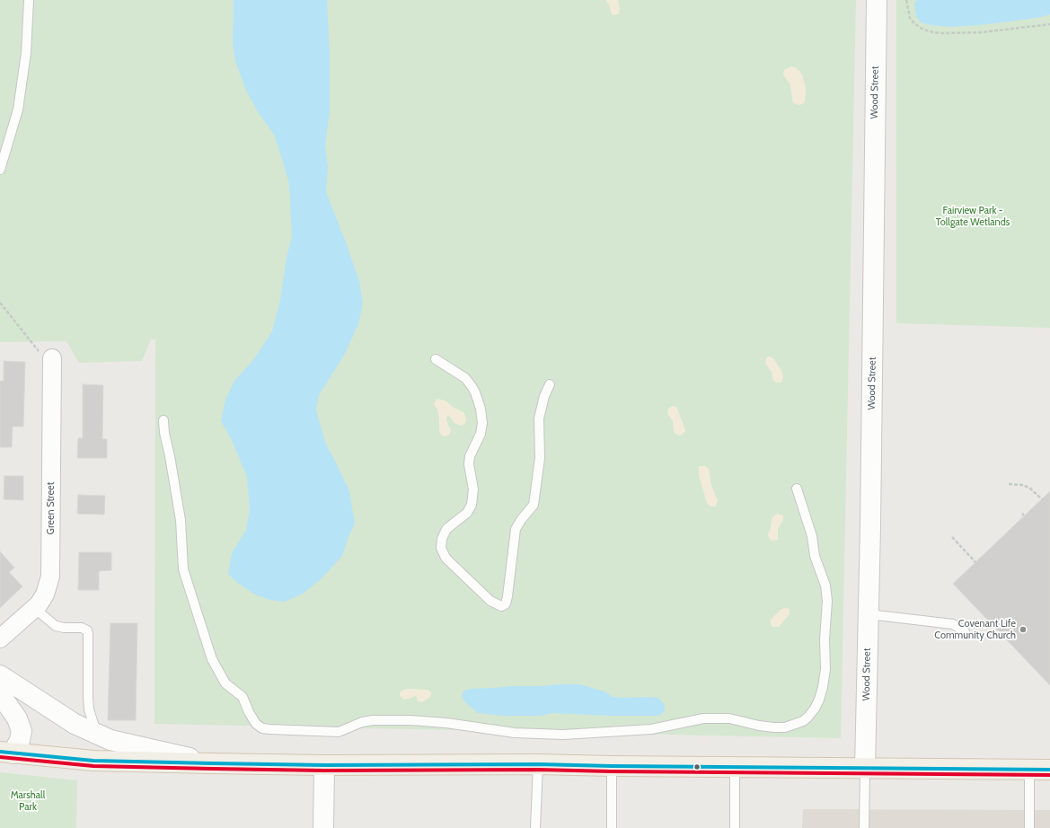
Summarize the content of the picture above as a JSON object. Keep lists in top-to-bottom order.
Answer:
{
  "streets": {
    "street": ["Wood Street", "Green Street"]
  },
  "parks": ["Fairview Park - Tollgate Wetlands", "Marshall Park"],
  "places": ["Covenant Life Community Church"]
}
